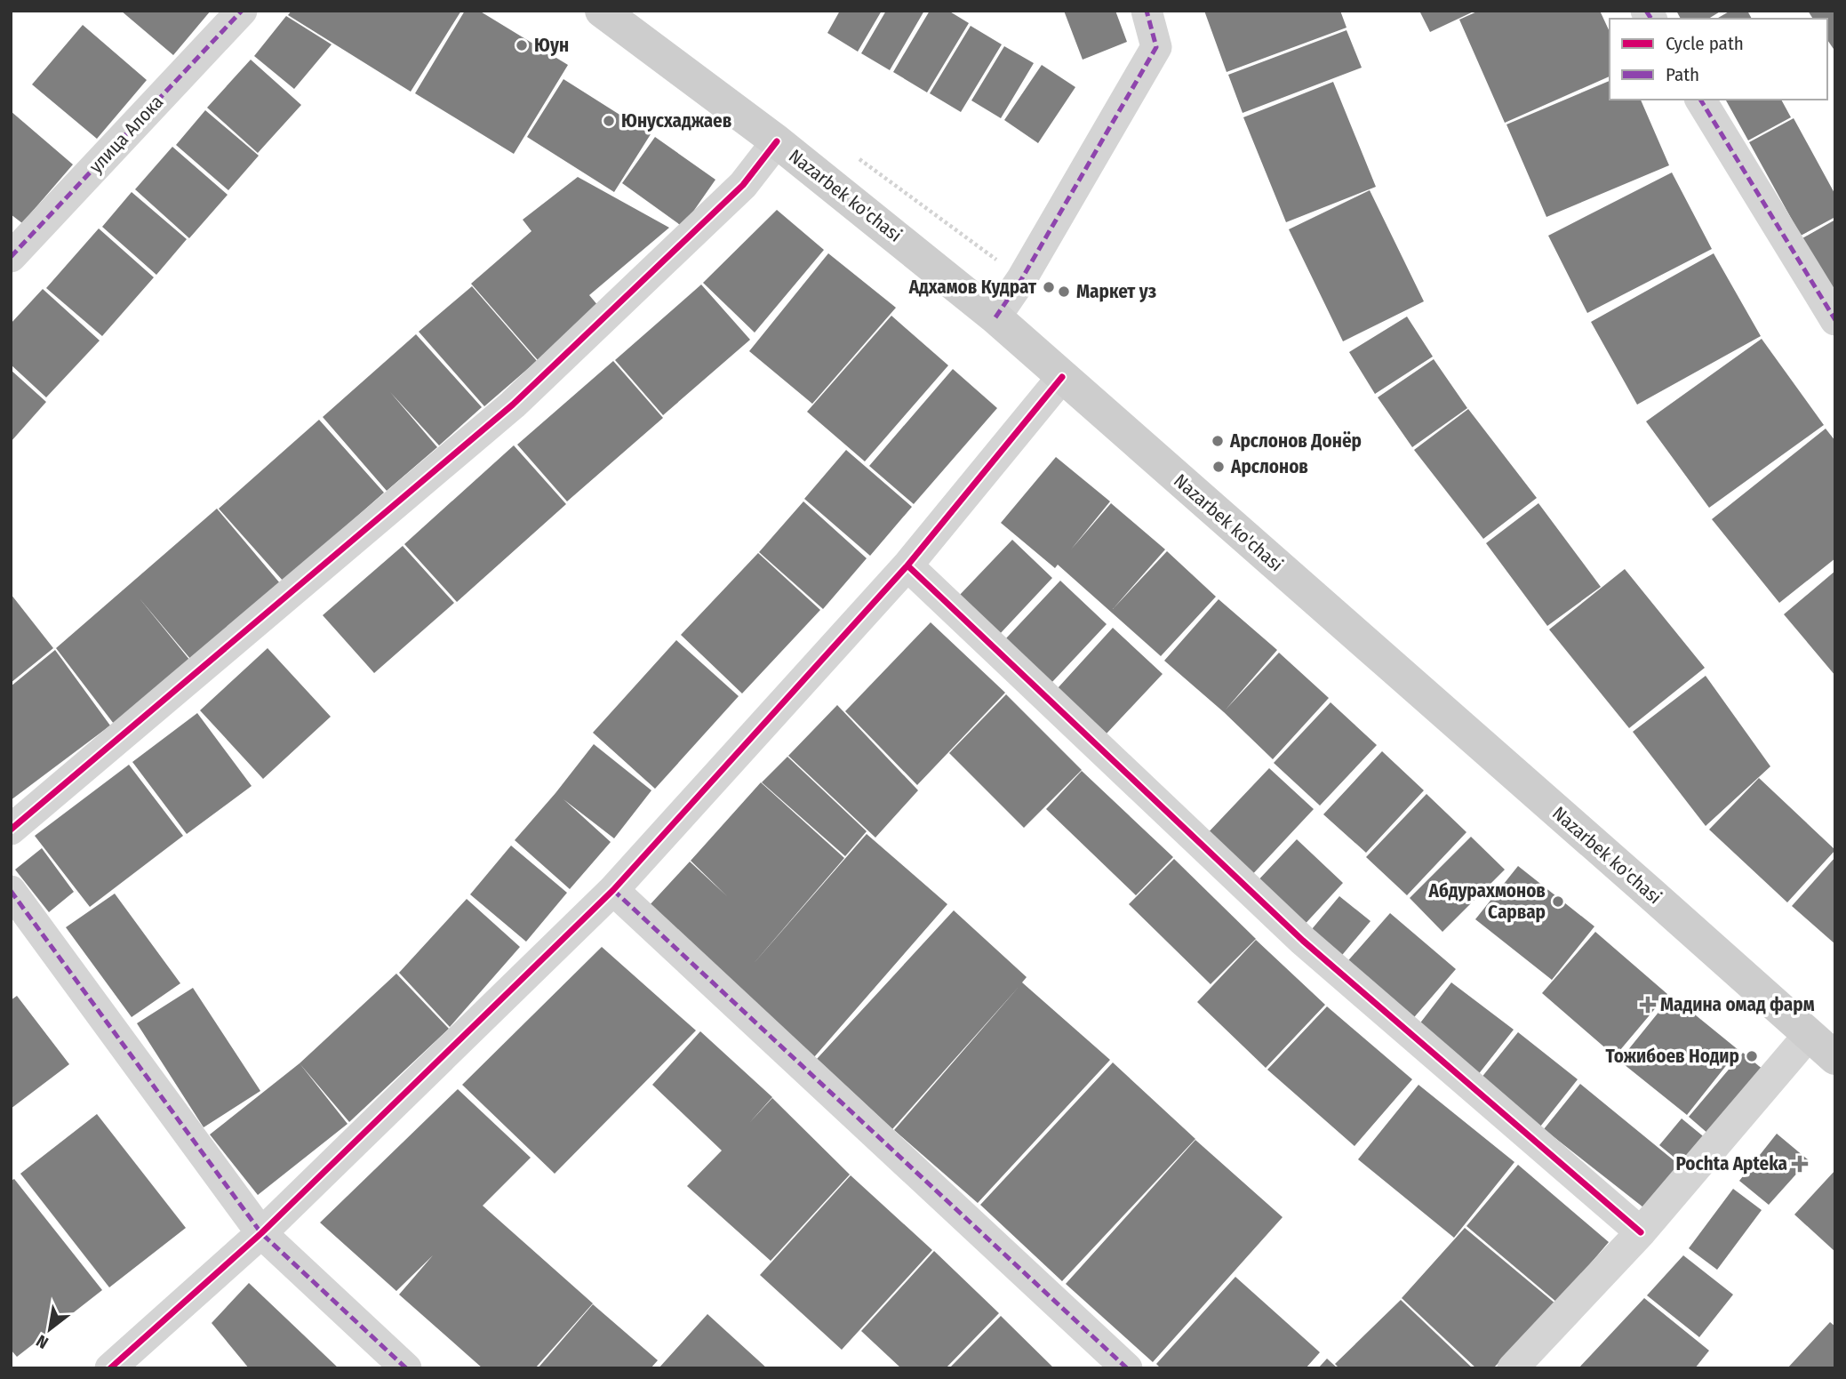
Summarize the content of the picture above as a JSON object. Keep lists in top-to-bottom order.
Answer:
{
  "streets": {
    "main road": ["Nazarbek ko'chasi"],
    "street": ["улица Алока"]
  },
  "places": {
    "other": [
      "Юун",
      "Юнусхаджаев",
      "Адхамов Кудрат",
      "Маркет уз",
      "Арслонов Донёр",
      "Арслонов",
      "Абдурахмонов Сарвар",
      "Тожибоев Нодир"
    ],
    "health": ["Мадина омад фарм", "Pochta Apteka"]
  },
  "legend": ["Cycle path", "Path"],
  "north": "bottom left"
}
